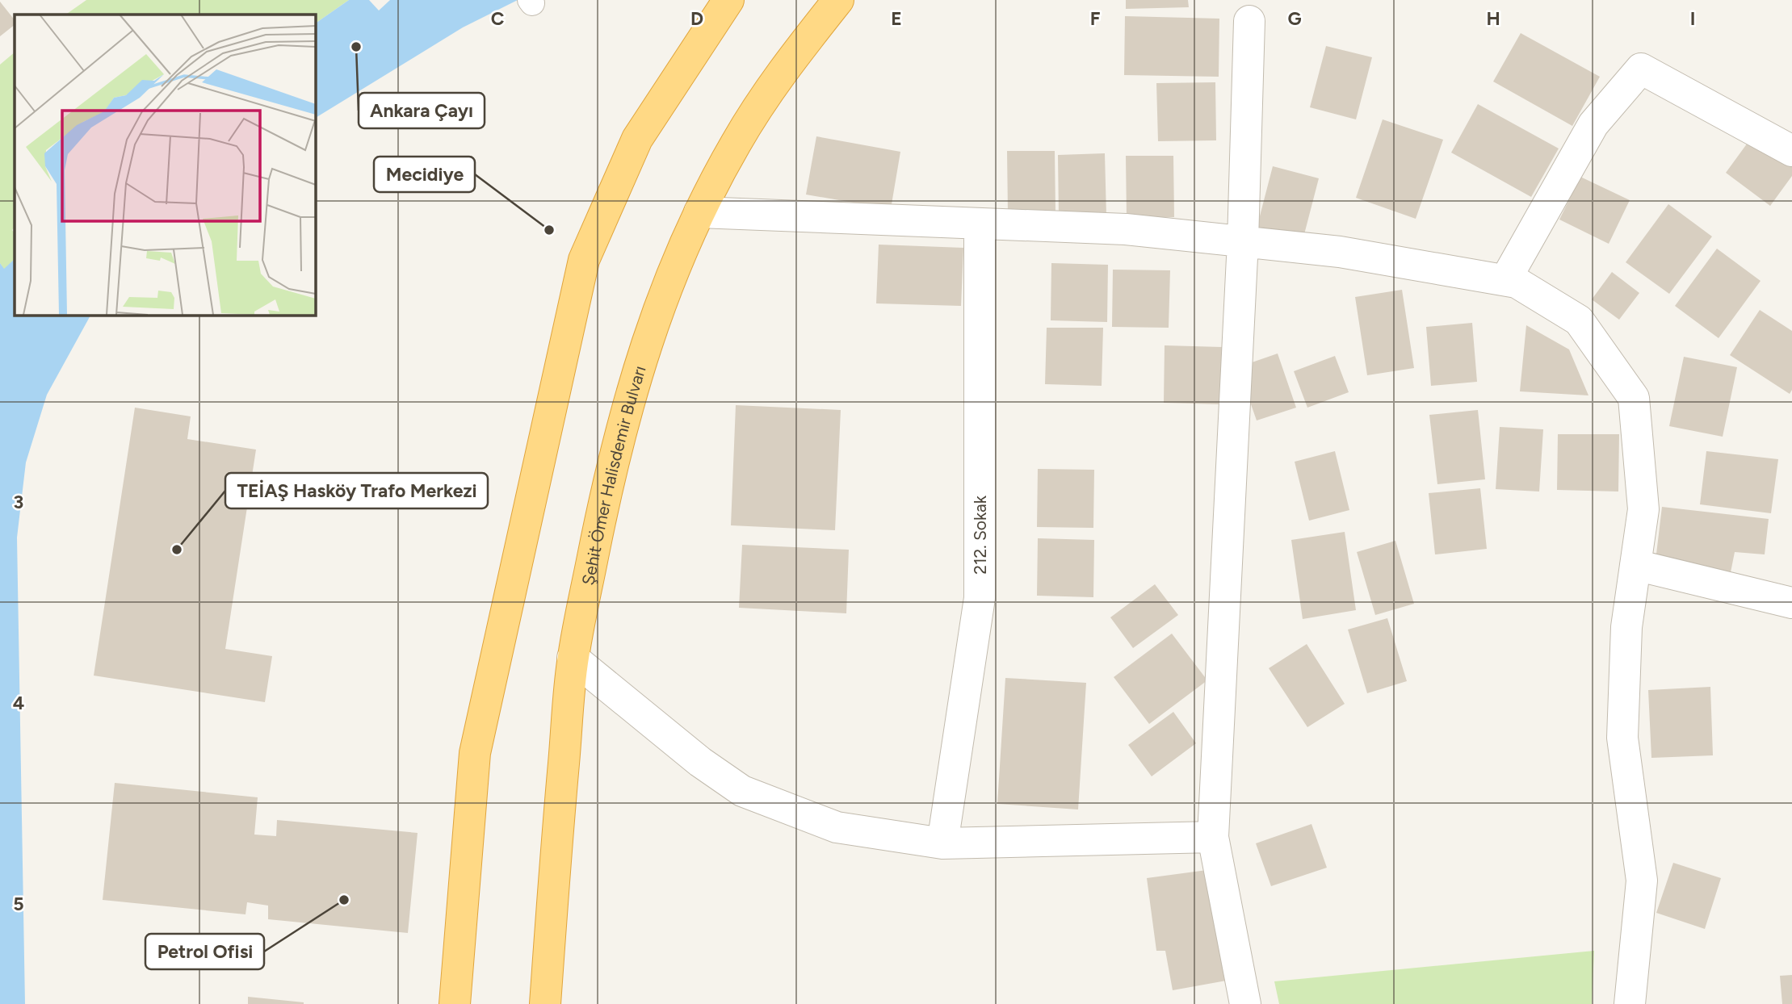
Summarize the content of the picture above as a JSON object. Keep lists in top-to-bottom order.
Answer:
{
  "streets": {
    "highway": ["Şehit Ömer Halisdemir Bulvarı"],
    "street": ["212. Sokak"]
  },
  "places": [
    "Ankara Çayı",
    "Mecidiye",
    "TEİAŞ Hasköy Trafo Merkezi",
    "Petrol Ofisi"
  ],
  "grid": {
    "columns": [
      "C",
      "D",
      "E",
      "F",
      "G",
      "H",
      "I"
    ],
    "rows": ["3", "4", "5"]
  }
}
